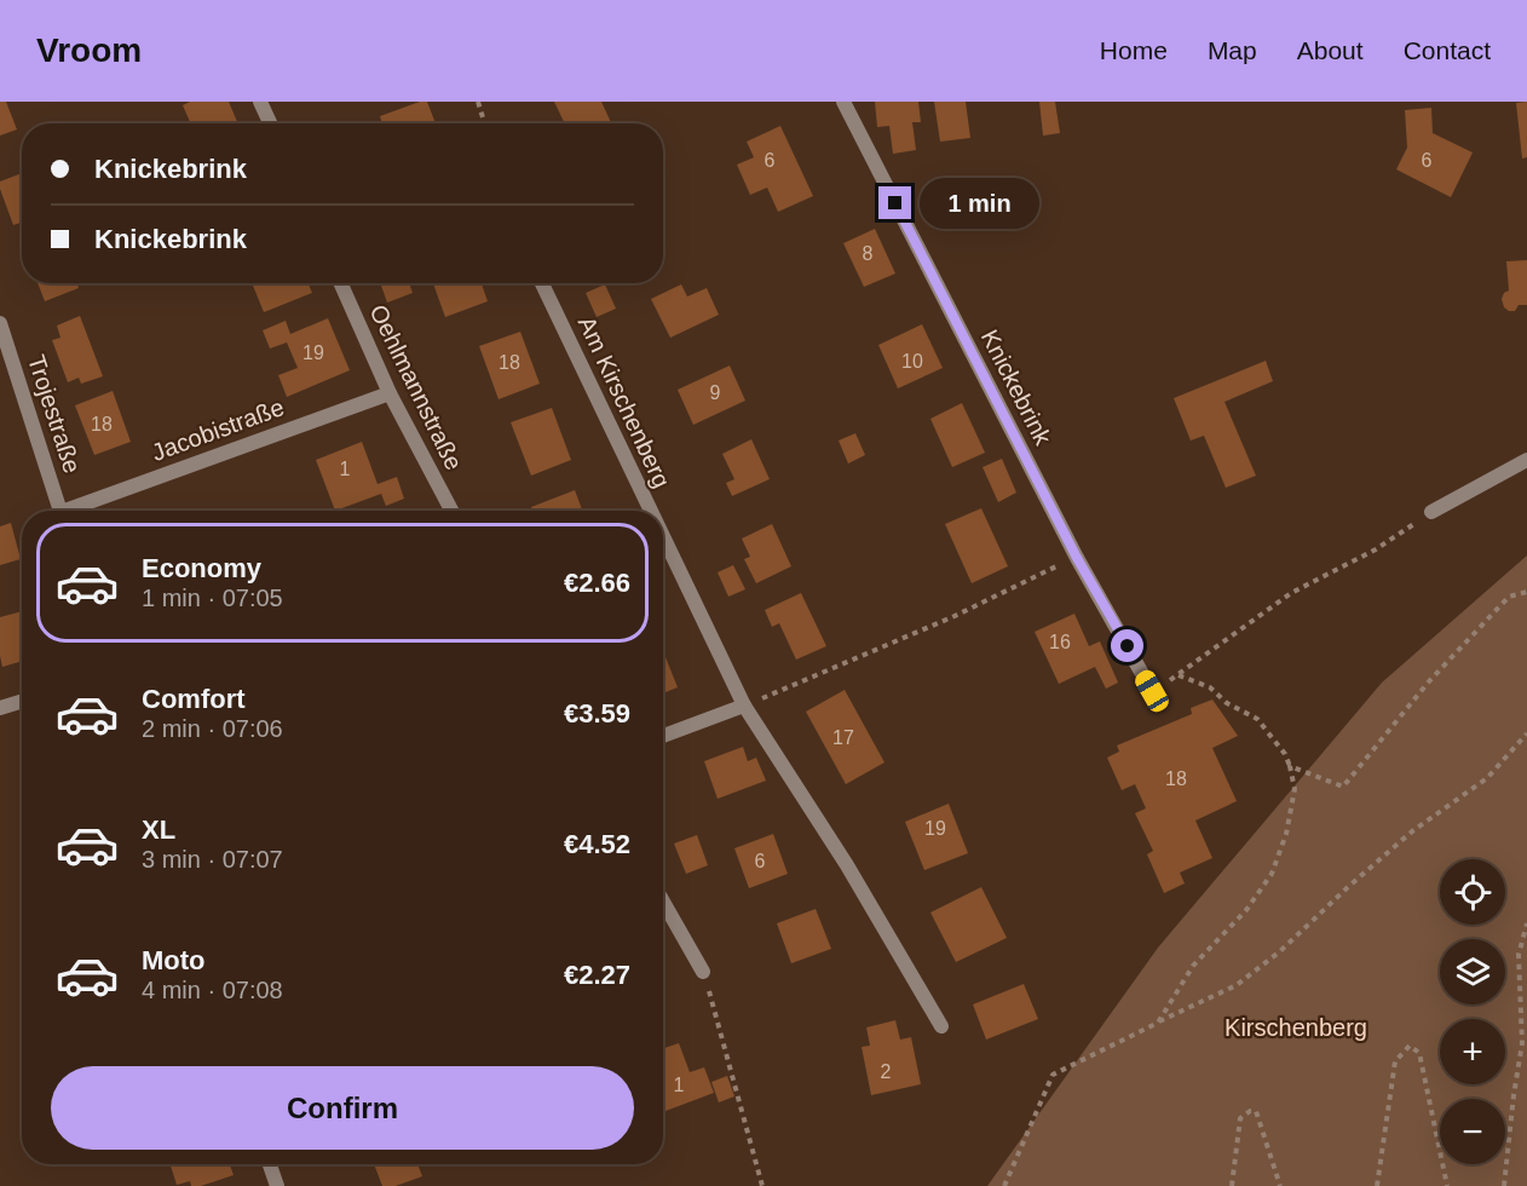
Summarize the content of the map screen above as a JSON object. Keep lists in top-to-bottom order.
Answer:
{
  "streets": {
    "street": [
      "Oehlmannstraße",
      "Knickebrink",
      "Am Kirschenberg",
      "Trojestraße",
      "Jacobistraße"
    ]
  },
  "crossings": [
    ["Oehlmannstraße", "Jacobistraße"]
  ],
  "parks": ["Kirschenberg"],
  "house_numbers": [
    "6",
    "6",
    "8",
    "19",
    "10",
    "18",
    "9",
    "18",
    "1",
    "16",
    "17",
    "18",
    "19",
    "6",
    "2",
    "1"
  ],
  "page": {
    "header": "Vroom",
    "nav": [
      "Home",
      "Map",
      "About",
      "Contact"
    ],
    "banner": ["Knickebrink", "Knickebrink"],
    "bubble": "1 min",
    "list": [
      {
        "name": "Economy",
        "note": "1 min · 07:05",
        "value": "€2.66"
      },
      {
        "name": "Comfort",
        "note": "2 min · 07:06",
        "value": "€3.59"
      },
      {
        "name": "XL",
        "note": "3 min · 07:07",
        "value": "€4.52"
      },
      {
        "name": "Moto",
        "note": "4 min · 07:08",
        "value": "€2.27"
      }
    ],
    "map_buttons": ["+", "−"],
    "buttons": "Confirm"
  }
}
